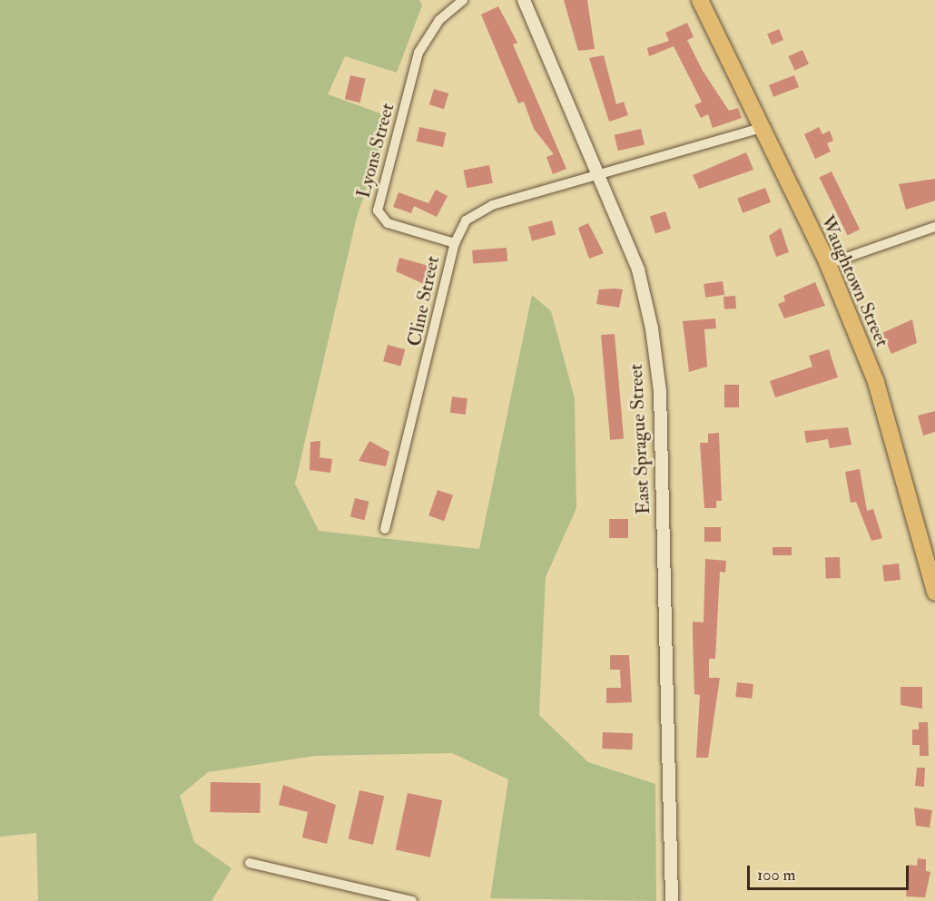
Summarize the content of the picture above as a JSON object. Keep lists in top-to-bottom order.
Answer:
{
  "streets": {
    "main road": ["Waughtown Street"],
    "street": ["Lyons Street", "Cline Street", "East Sprague Street"]
  },
  "crossings": [
    ["Lyons Street", "Cline Street"],
    ["Waughtown Street", "Cline Street"],
    ["Cline Street", "East Sprague Street"]
  ],
  "scale_bar": "100 m"
}
